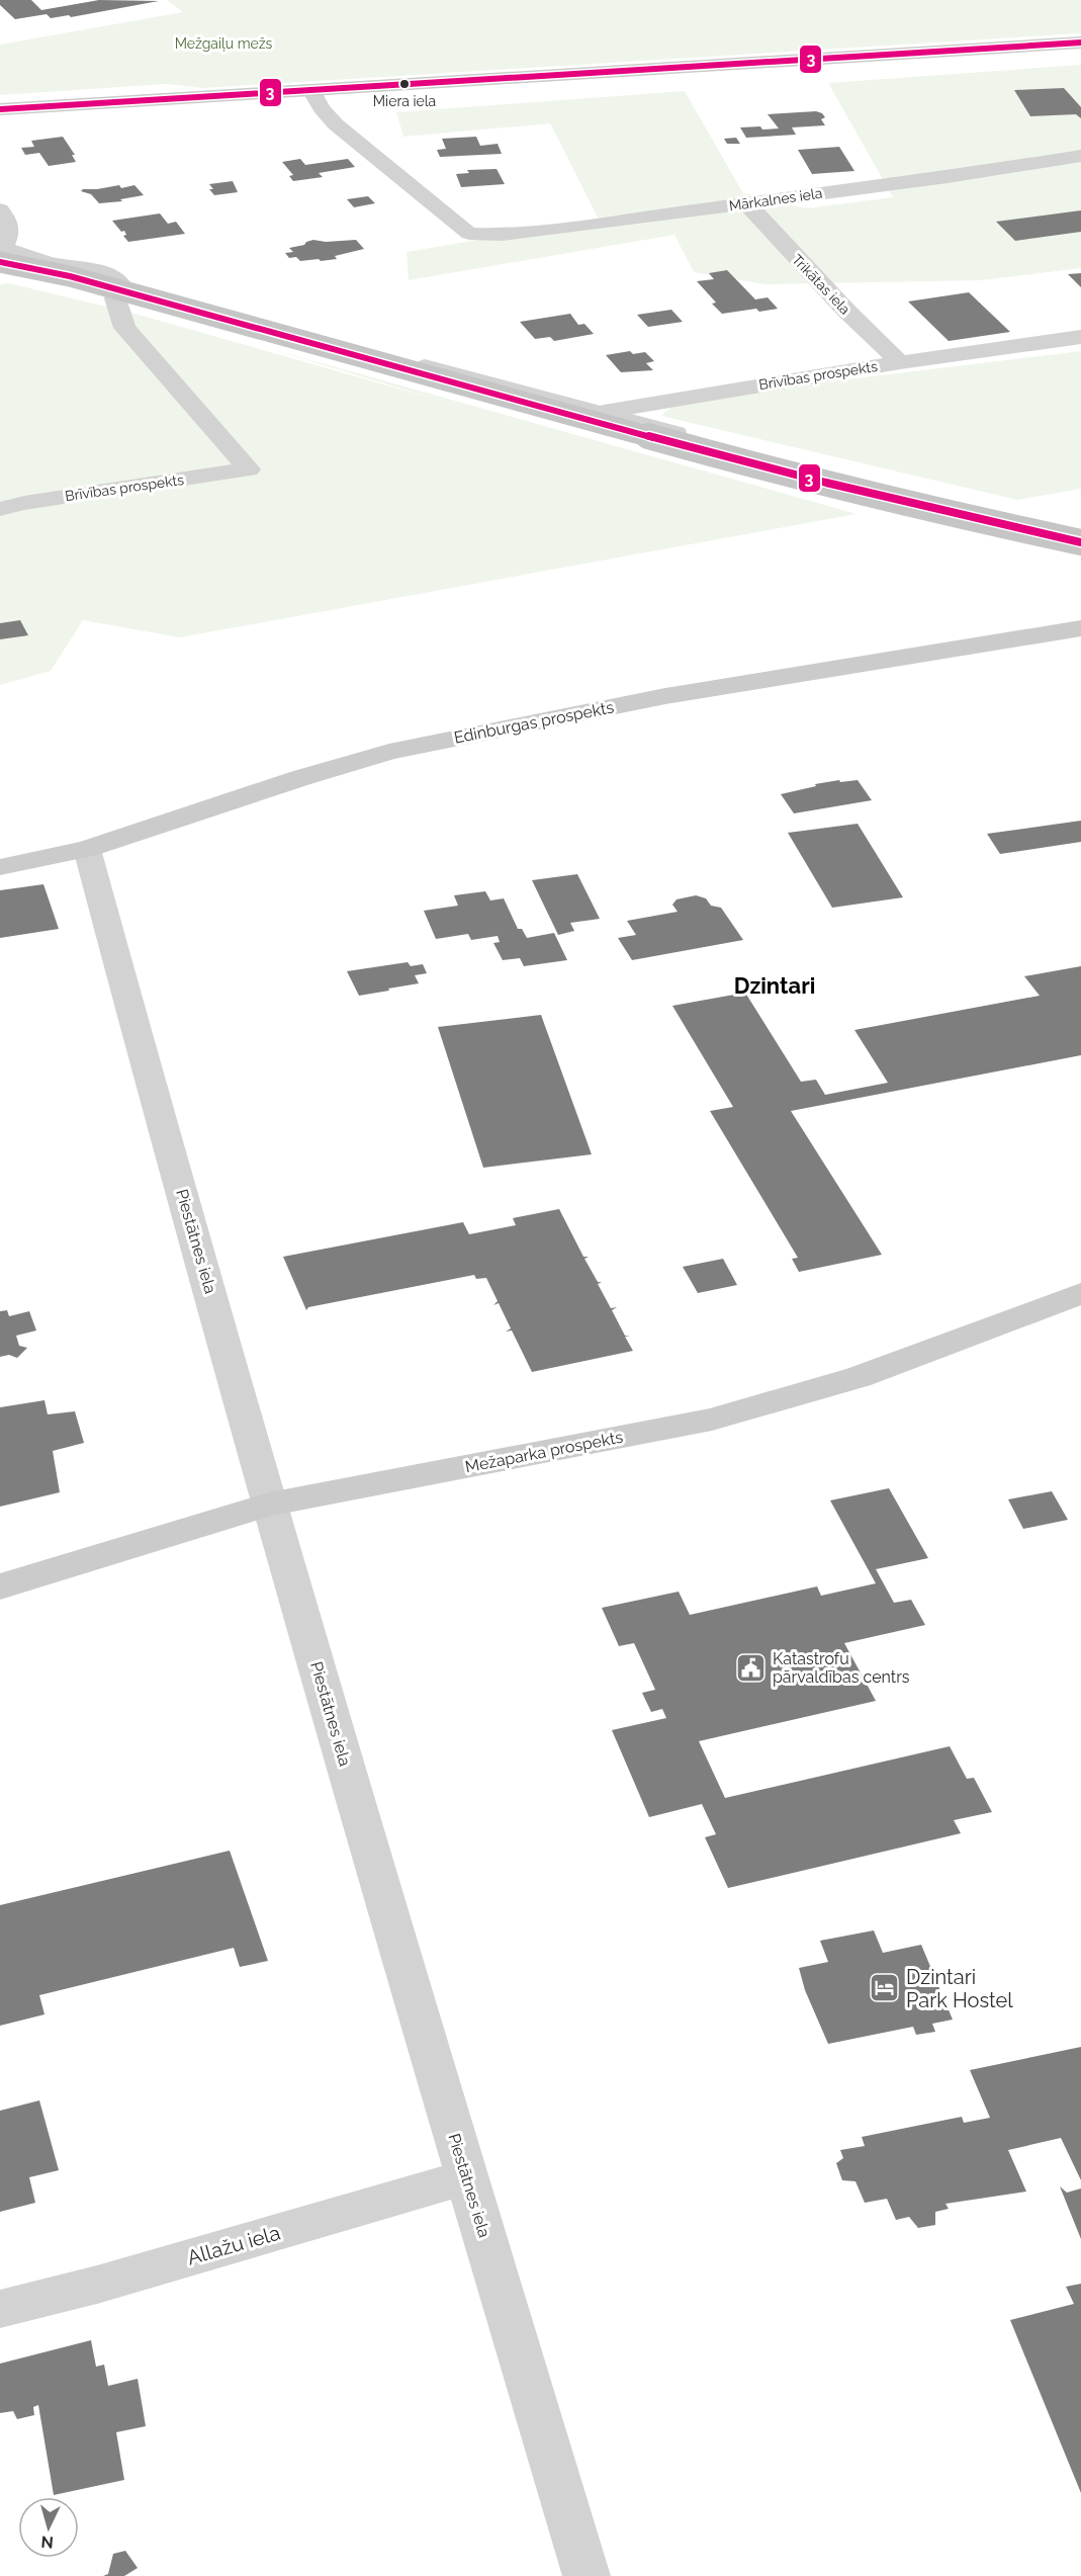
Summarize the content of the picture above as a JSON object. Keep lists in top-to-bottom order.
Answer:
{
  "streets": {
    "street": [
      "Mārkalnes iela",
      "Trikātas iela",
      "Brīvības prospekts",
      "Edinburgas prospekts",
      "Piestātnes iela",
      "Mežaparka prospekts",
      "Allažu iela"
    ]
  },
  "crossings": [
    ["Mārkalnes iela", "Trikātas iela"],
    ["Trikātas iela", "Brīvības prospekts"],
    ["Edinburgas prospekts", "Piestātnes iela"],
    ["Piestātnes iela", "Mežaparka prospekts"],
    ["Piestātnes iela", "Allažu iela"]
  ],
  "districts": ["Dzintari"],
  "parks": ["Mežgaiļu mežs"],
  "places": {
    "other": ["Miera iela"],
    "public building": ["Katastrofu pārvaldības centrs"],
    "hotel": ["Dzintari Park Hostel"]
  },
  "lines": ["transit line 3"],
  "north": "bottom"
}
